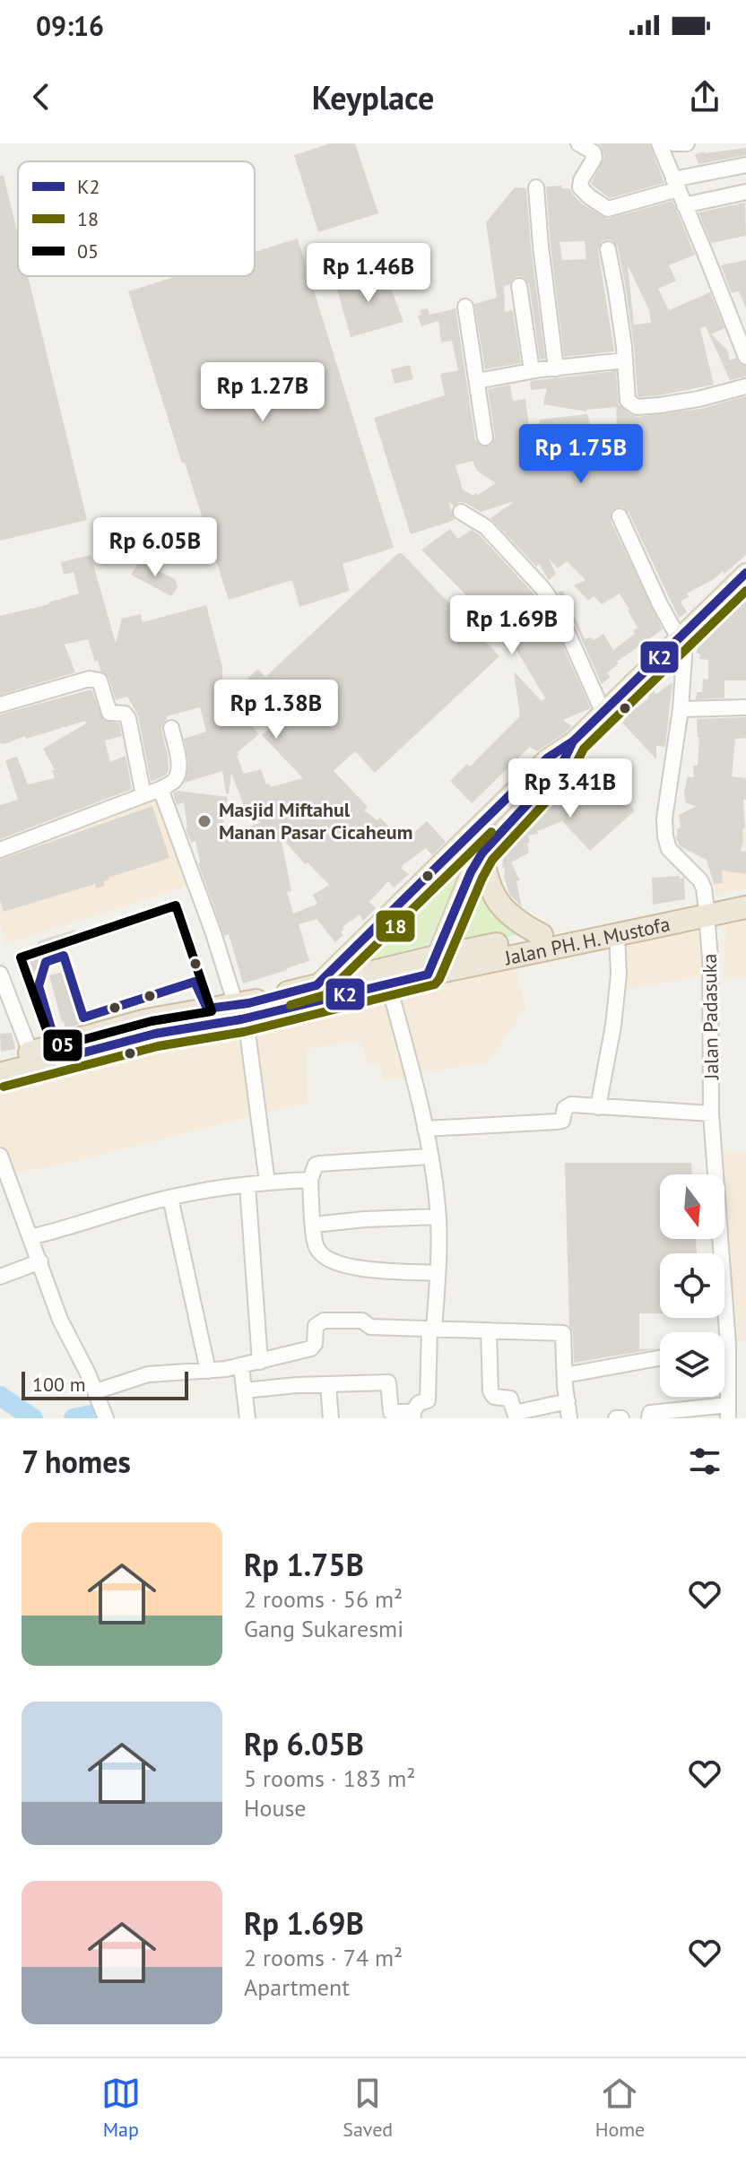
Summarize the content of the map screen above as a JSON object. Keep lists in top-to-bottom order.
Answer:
{
  "streets": {
    "highway": ["Jalan PH. H. Mustofa"],
    "street": ["Jalan Padasuka"]
  },
  "crossings": [
    ["Jalan PH. H. Mustofa", "Jalan Padasuka"]
  ],
  "places": ["Masjid Miftahul Manan Pasar Cicaheum"],
  "lines": ["transit line K2", "transit line 18", "transit line 05"],
  "legend": ["K2", "18", "05"],
  "scale_bar": "100 m",
  "north": "bottom",
  "page": {
    "status": "09:16",
    "header": "Keyplace",
    "price": [
      "Rp 1.46B",
      "Rp 1.27B",
      "Rp 1.75B",
      "Rp 6.05B",
      "Rp 1.69B",
      "Rp 1.38B",
      "Rp 3.41B"
    ],
    "scale": "100 m",
    "heading": "7 homes",
    "list": [
      {
        "name": "Rp 1.75B",
        "note": "2 rooms · 56 m² · Gang Sukaresmi"
      },
      {
        "name": "Rp 6.05B",
        "note": "5 rooms · 183 m² · House"
      },
      {
        "name": "Rp 1.69B",
        "note": "2 rooms · 74 m² · Apartment"
      }
    ],
    "tabs": ["Map", "Saved", "Home"]
  }
}
